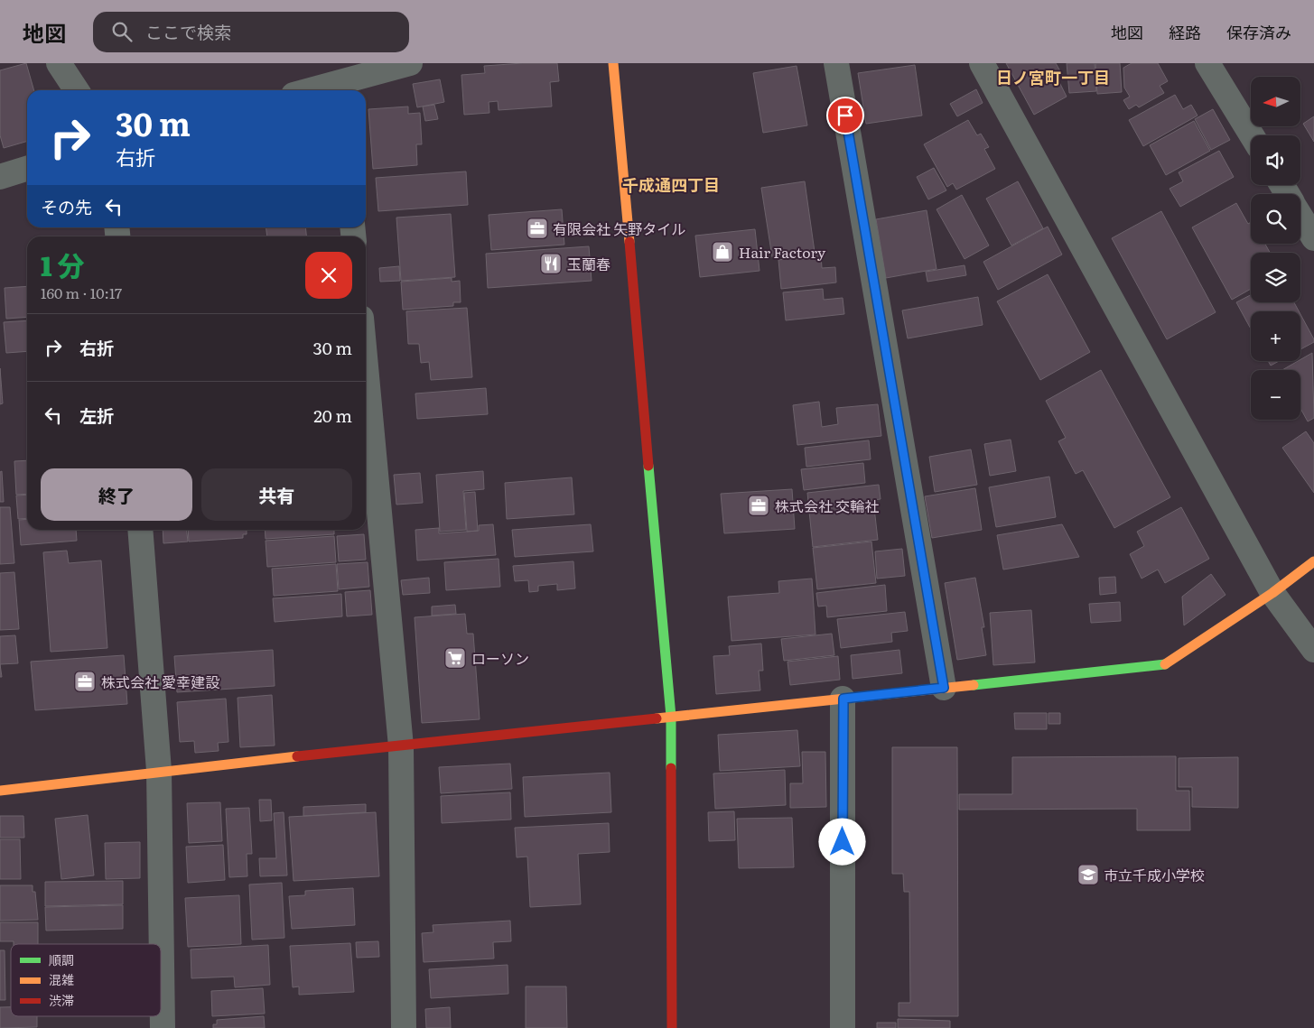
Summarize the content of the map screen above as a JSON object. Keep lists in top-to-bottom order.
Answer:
{
  "districts": ["日ノ宮町一丁目", "千成通四丁目"],
  "places": {
    "office": ["有限会社 矢野タイル", "株式会社 交輪社", "株式会社 愛幸建設"],
    "shop": ["Hair Factory"],
    "restaurant": ["玉蘭春"],
    "supermarket": ["ローソン"],
    "school or university": ["市立千成小学校"]
  },
  "legend": ["順調", "混雑", "渋滞"],
  "north": "left",
  "page": {
    "header": "地図",
    "search": "ここで検索",
    "nav": ["地図", "経路", "保存済み"],
    "map_buttons": ["+", "−"],
    "turn": ["30 m", "右折"],
    "then": "その先",
    "heading": ["1 分", "160 m · 10:17"],
    "list": [
      {
        "name": "右折",
        "value": "30 m"
      },
      {
        "name": "左折",
        "value": "20 m"
      }
    ],
    "buttons": ["終了", "共有"]
  }
}
